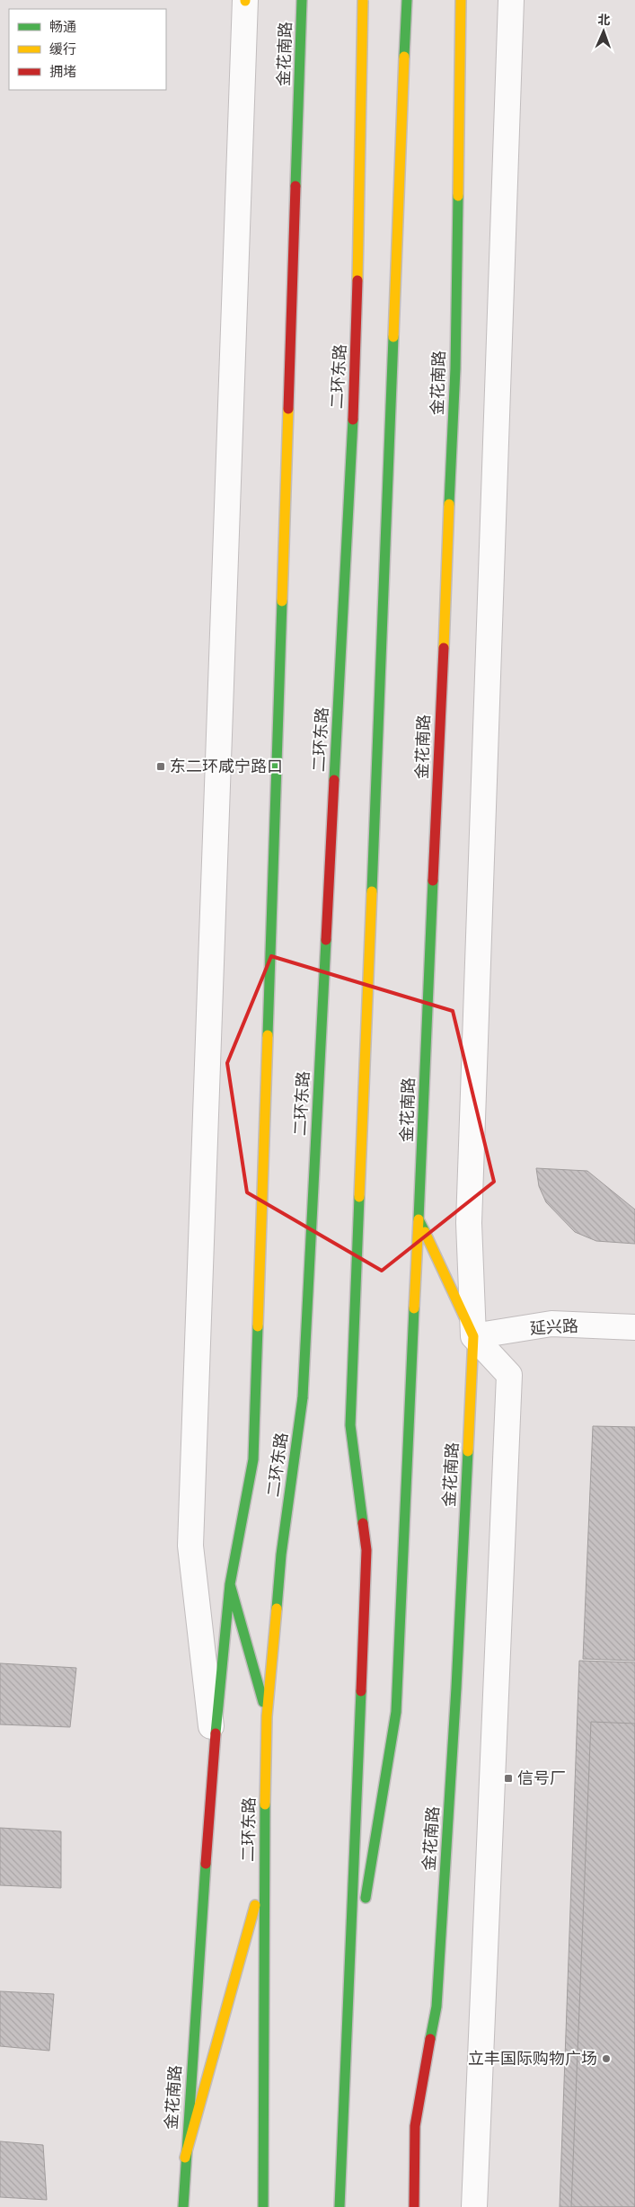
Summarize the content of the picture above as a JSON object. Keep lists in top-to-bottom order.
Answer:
{
  "streets": {
    "main road": ["金花南路", "二环东路"],
    "street": ["延兴路"]
  },
  "crossings": [
    ["金花南路", "延兴路"]
  ],
  "places": {
    "transit": ["东二环咸宁路口", "信号厂"],
    "other": ["立丰国际购物广场"]
  },
  "legend": ["畅通", "缓行", "拥堵"],
  "north": "top"
}
